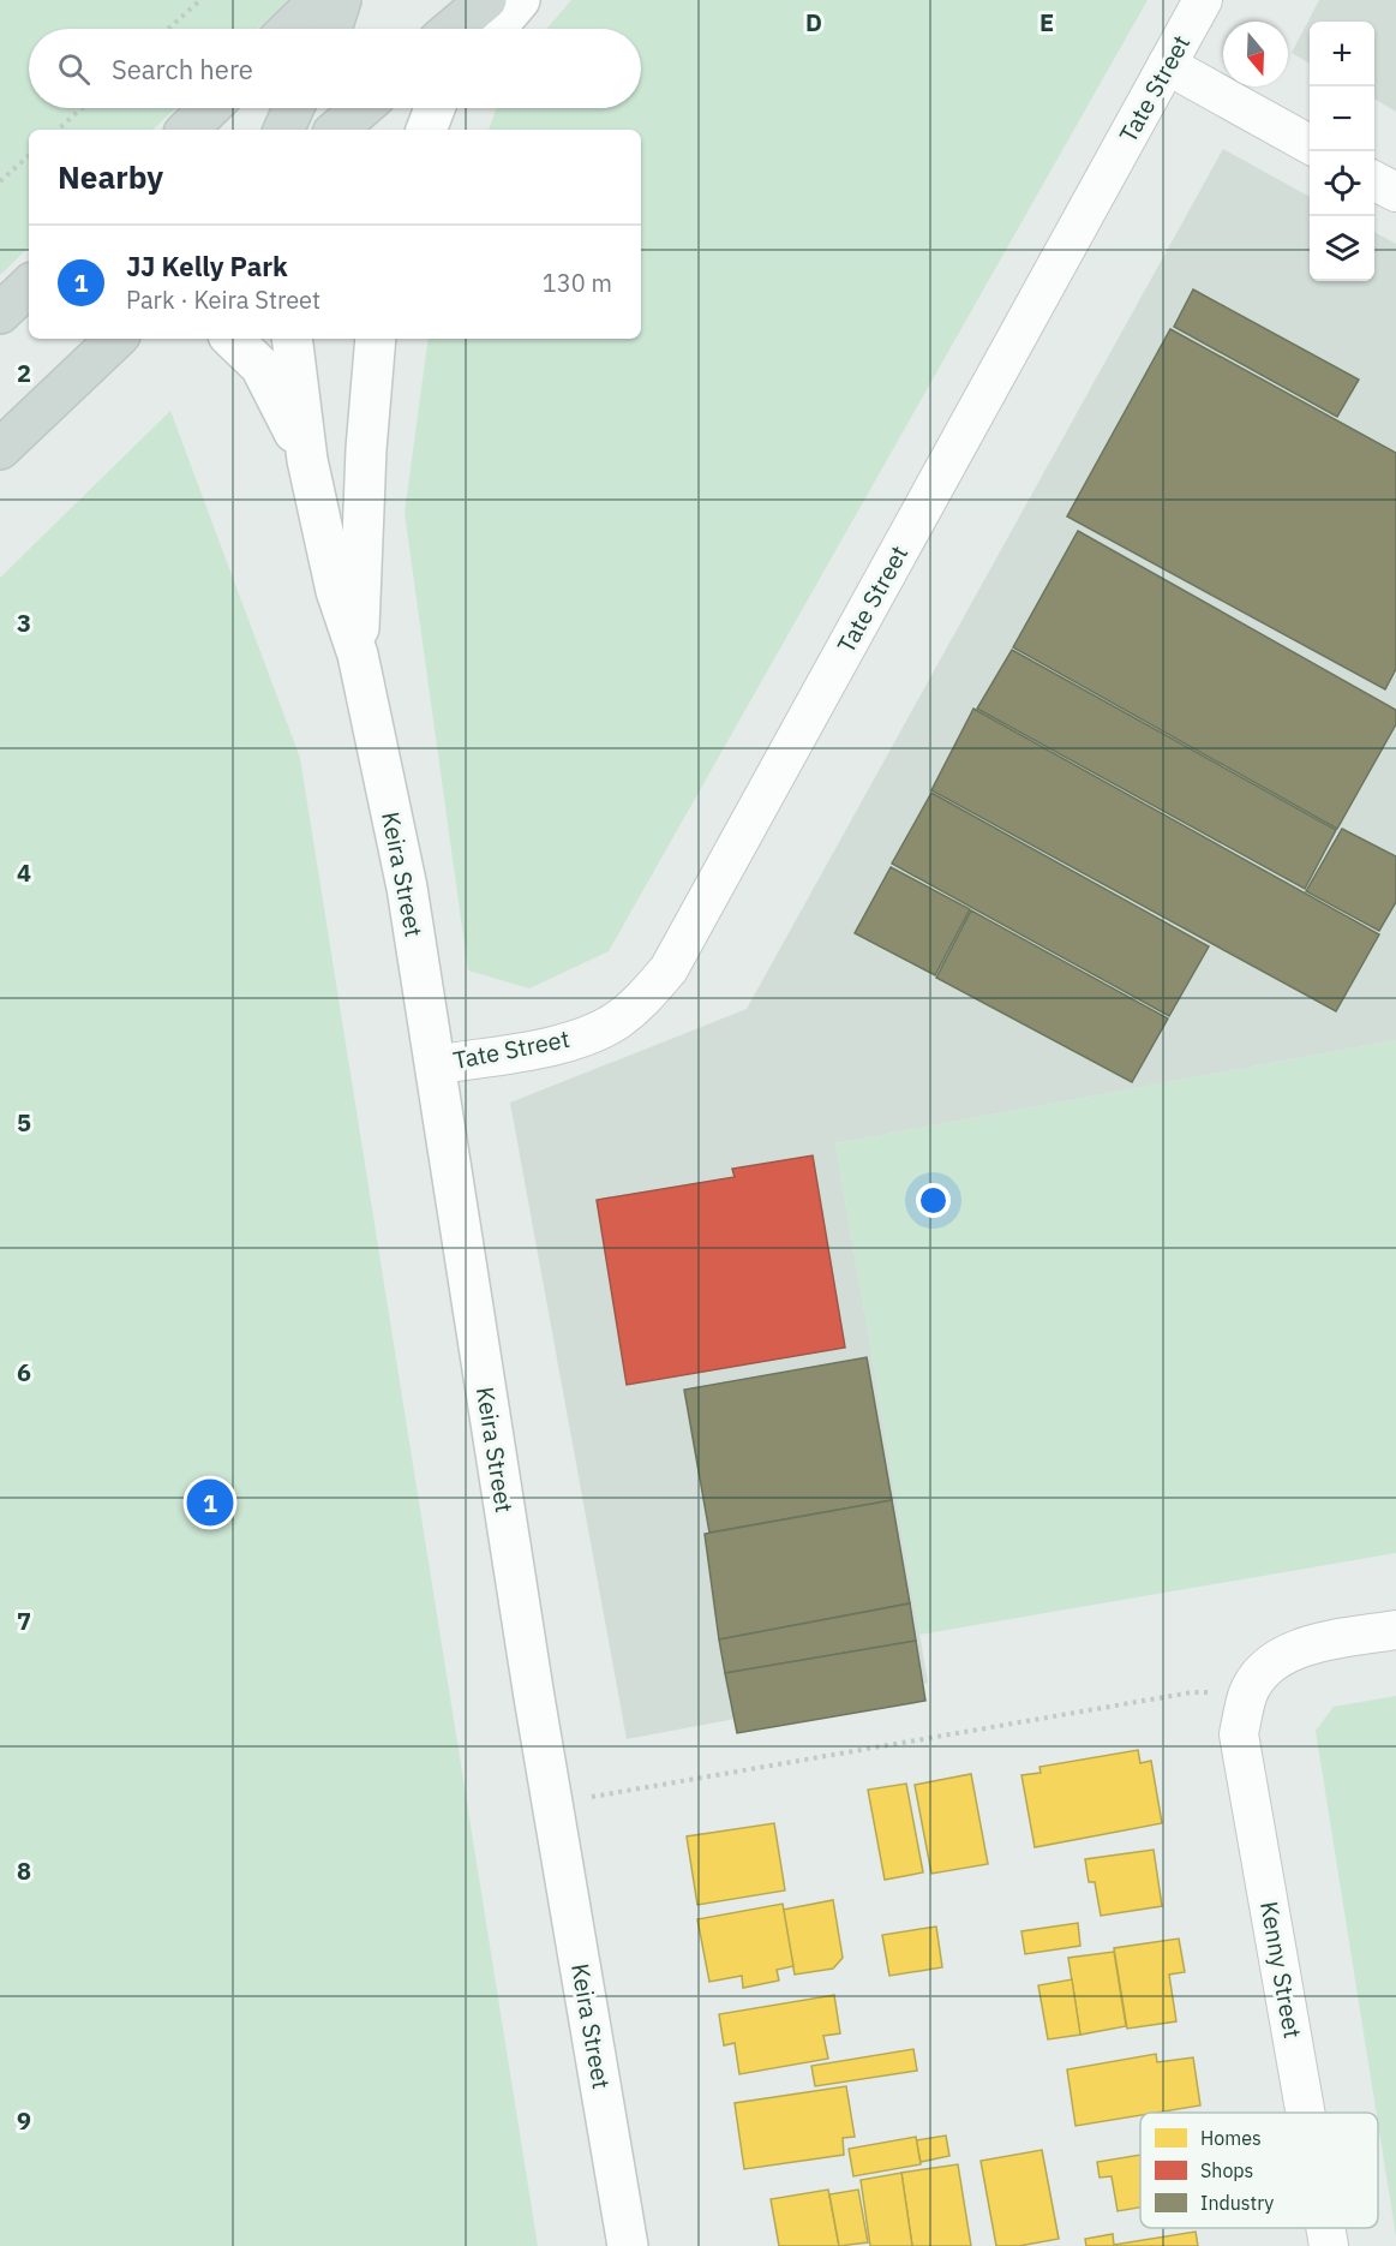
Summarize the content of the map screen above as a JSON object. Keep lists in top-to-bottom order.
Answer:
{
  "streets": {
    "main road": ["Keira Street"],
    "street": ["Tate Street", "Kenny Street"]
  },
  "crossings": [
    ["Tate Street", "Keira Street"]
  ],
  "legend": ["Homes", "Shops", "Industry"],
  "north": "bottom",
  "page": {
    "map_buttons": ["+", "−"],
    "search": "Search here",
    "heading": "Nearby",
    "list": [
      {
        "mark": "1",
        "name": "JJ Kelly Park",
        "note": "Park · Keira Street",
        "value": "130 m"
      }
    ],
    "pins": "1"
  },
  "grid": {
    "columns": ["D", "E"],
    "rows": [
      "2",
      "3",
      "4",
      "5",
      "6",
      "7",
      "8",
      "9"
    ]
  }
}
